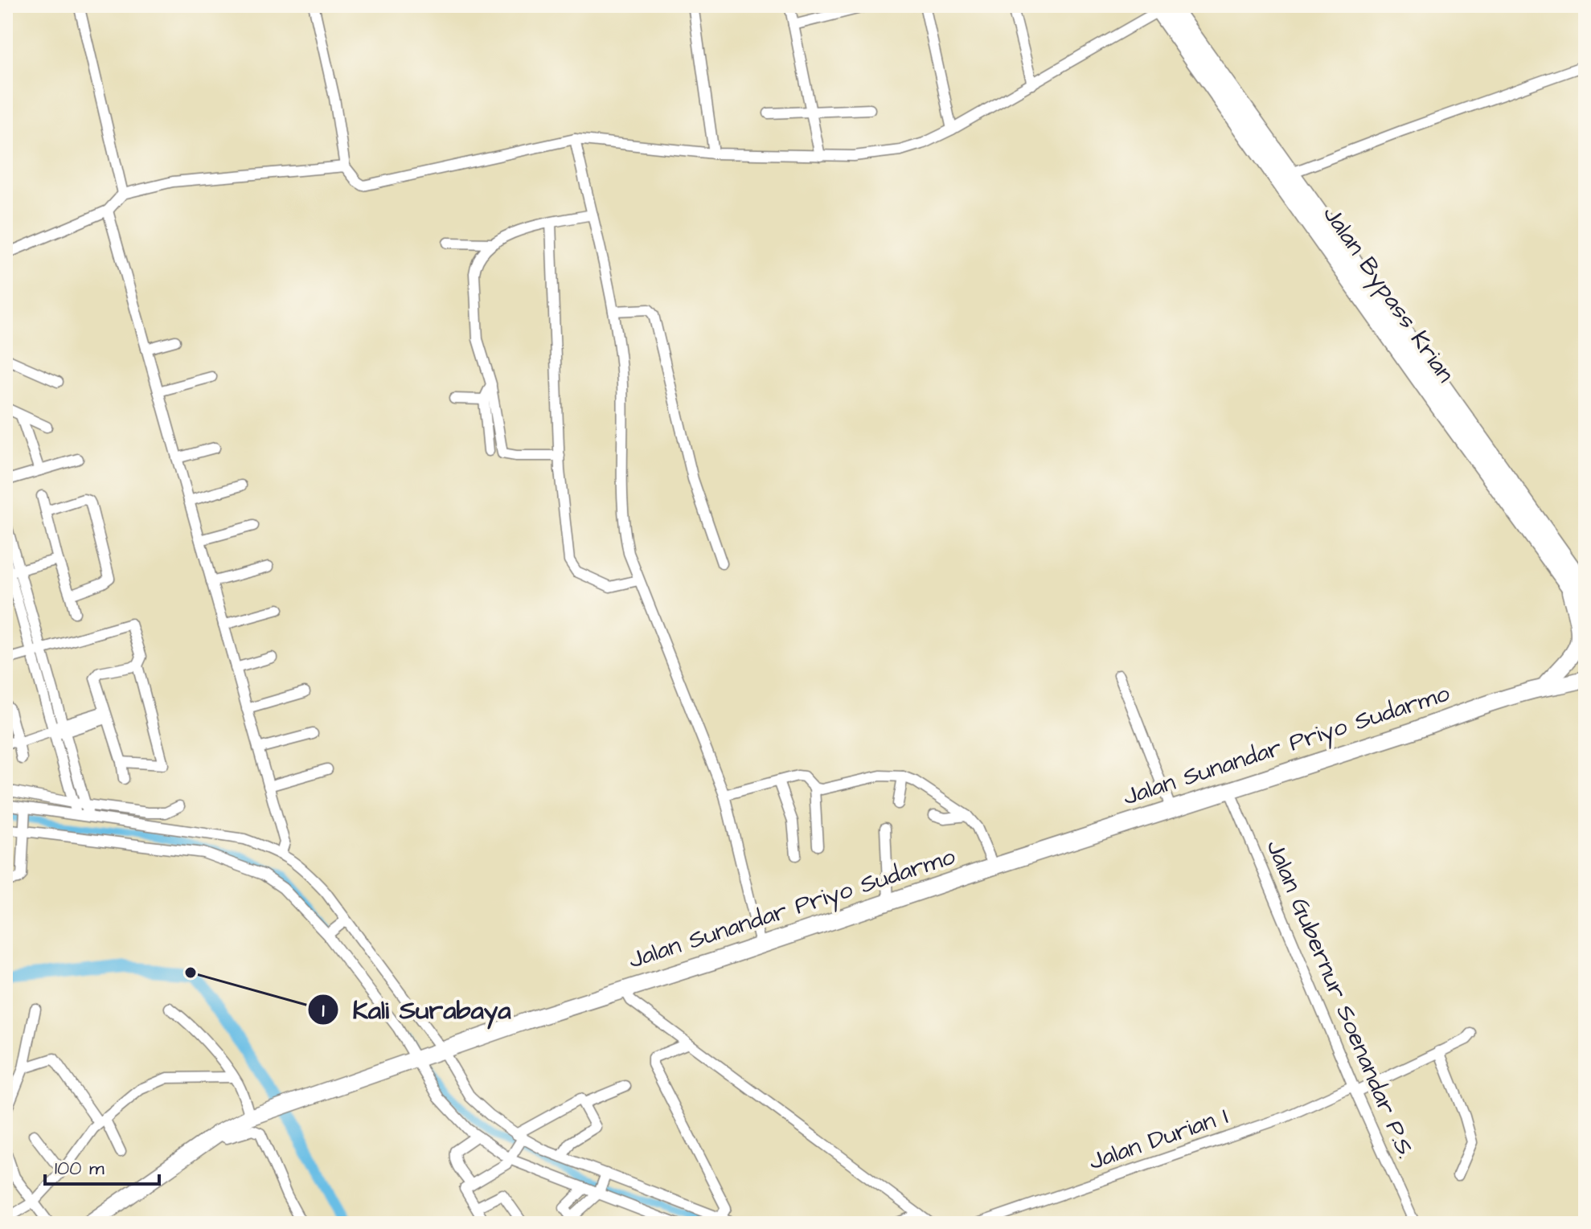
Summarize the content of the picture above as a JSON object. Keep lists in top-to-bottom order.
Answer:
{
  "streets": {
    "highway": ["Jalan Bypass Krian", "Jalan Sunandar Priyo Sudarmo"],
    "street": ["Jalan Gubernur Soenandar P.S.", "Jalan Durian I"]
  },
  "crossings": [
    ["Jalan Sunandar Priyo Sudarmo", "Jalan Gubernur Soenandar P.S."],
    ["Jalan Gubernur Soenandar P.S.", "Jalan Durian I"]
  ],
  "places": ["Kali Surabaya"],
  "scale_bar": "100 m"
}
